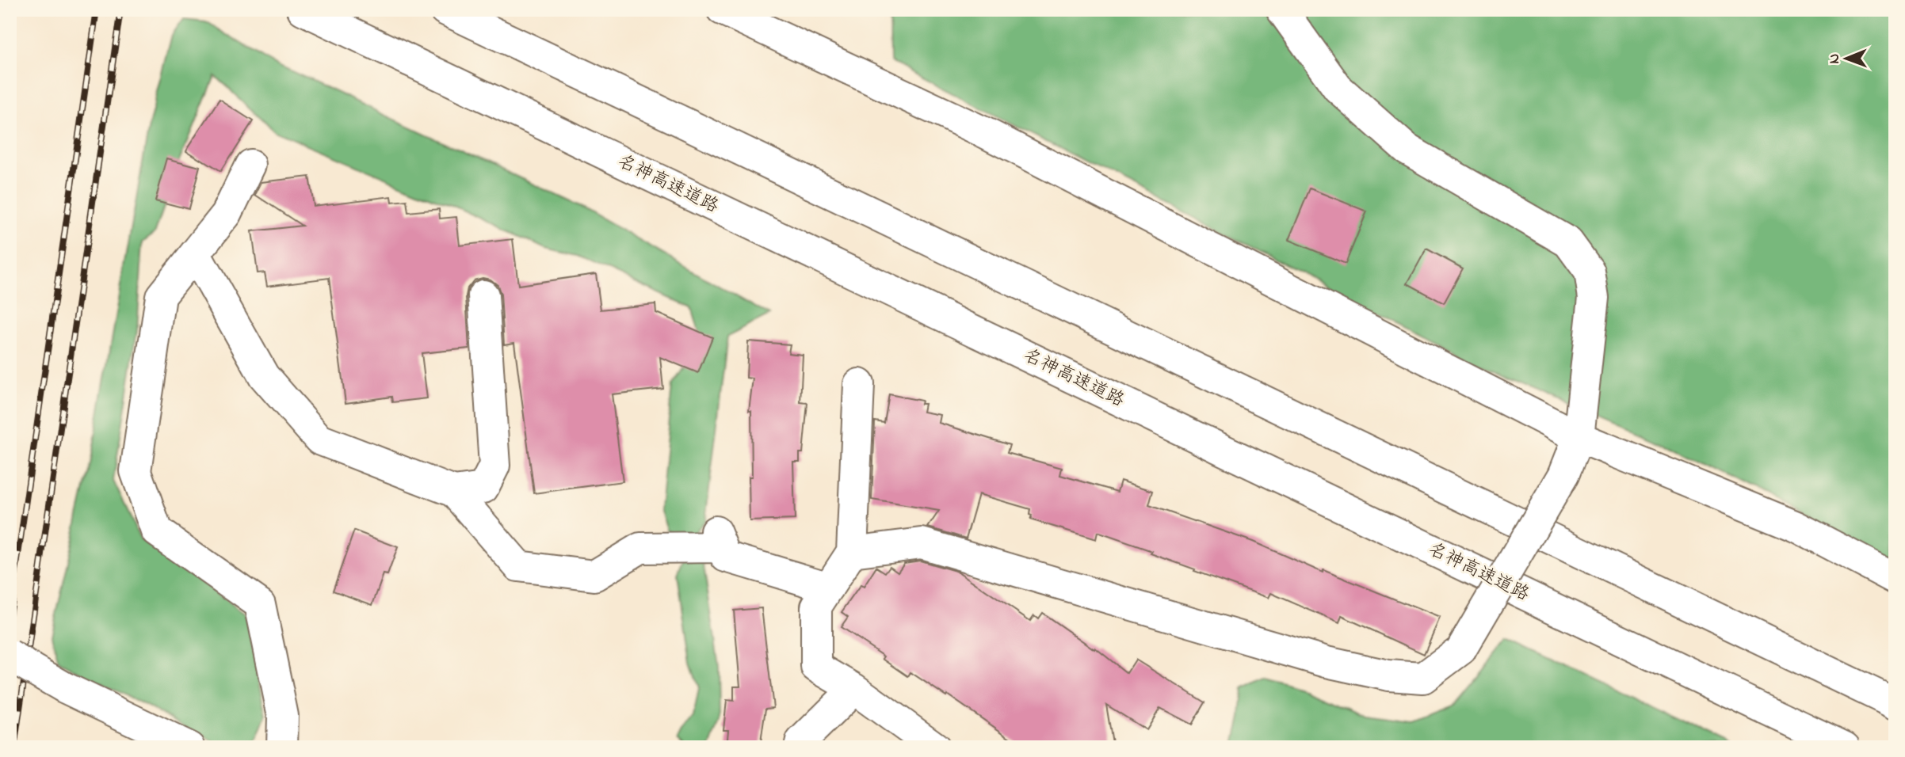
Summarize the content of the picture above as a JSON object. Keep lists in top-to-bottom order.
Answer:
{
  "streets": {
    "main road": ["名神高速道路"]
  },
  "north": "left"
}
